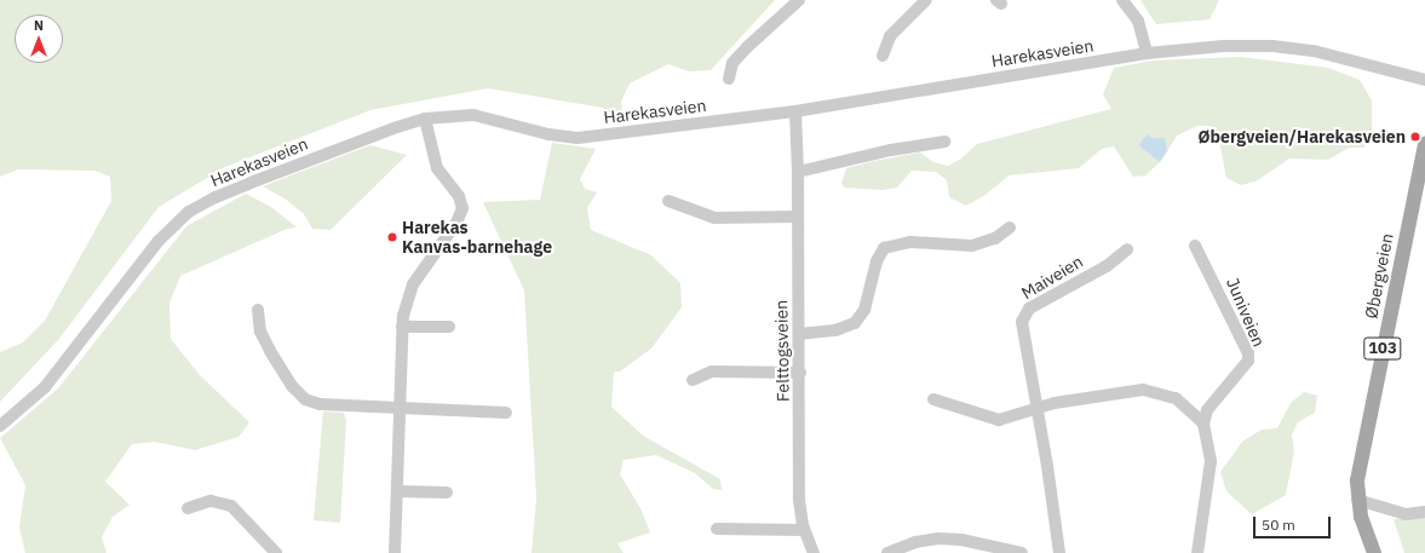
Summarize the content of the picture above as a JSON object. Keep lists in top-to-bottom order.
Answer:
{
  "streets": {
    "main road": ["Øbergveien", "103"],
    "street": [
      "Harekasveien",
      "Maiveien",
      "Juniveien",
      "Felttogsveien"
    ]
  },
  "crossings": [
    ["Harekasveien", "Felttogsveien"]
  ],
  "places": ["Øbergveien/Harekasveien", "Harekas Kanvas-barnehage"],
  "scale_bar": "50 m",
  "north": "top"
}
